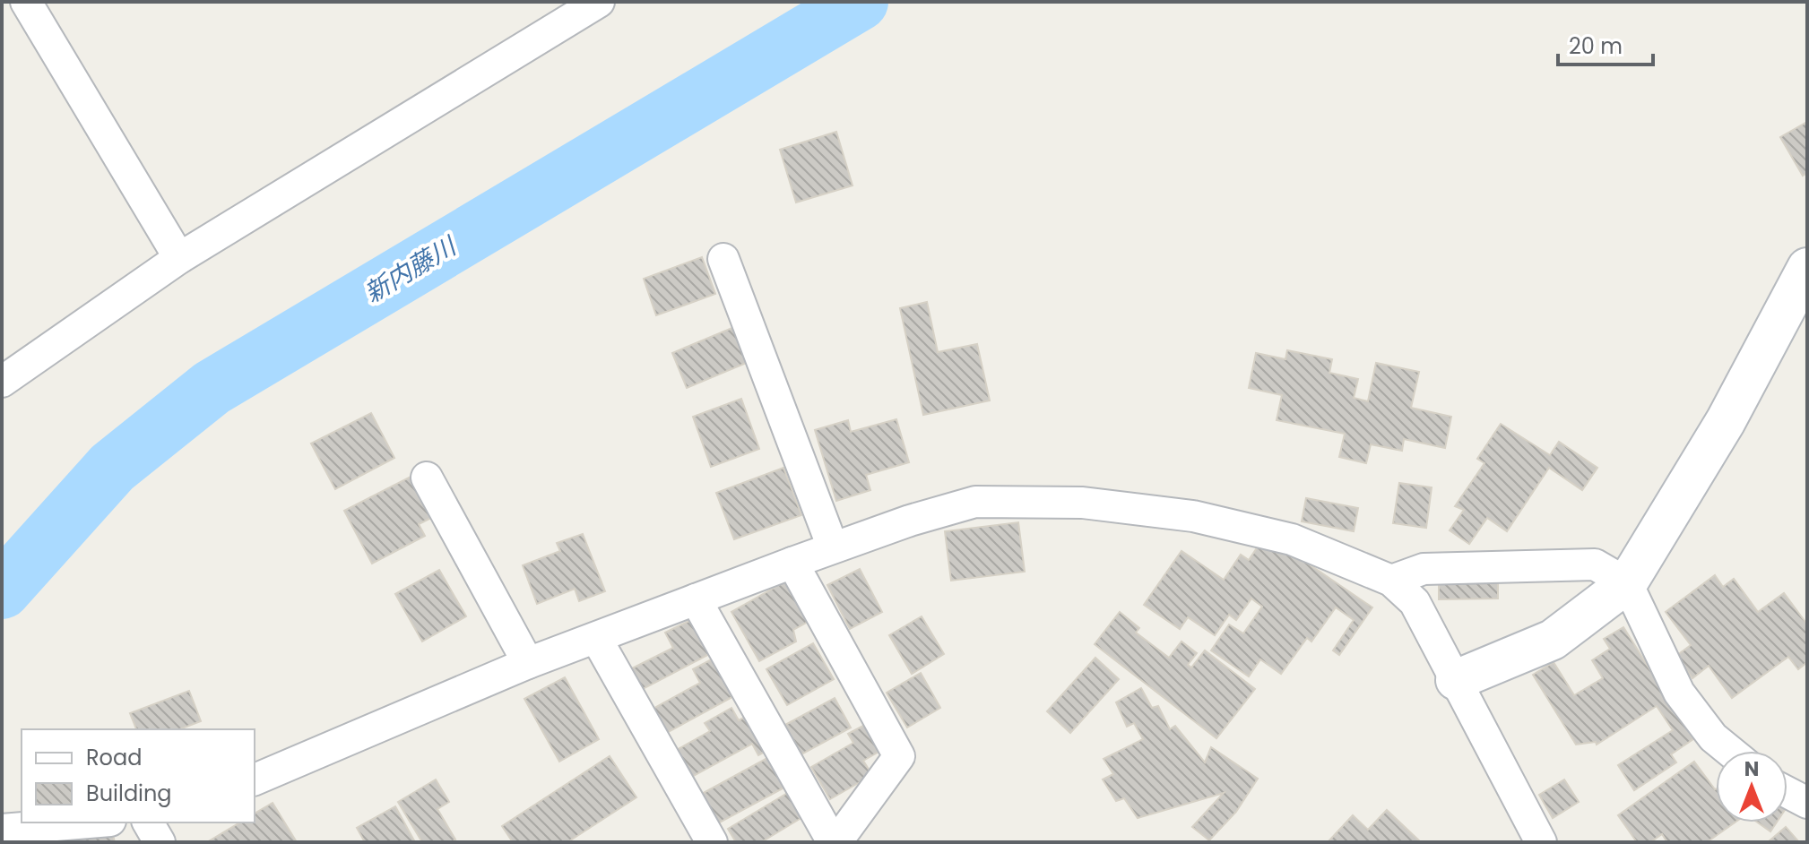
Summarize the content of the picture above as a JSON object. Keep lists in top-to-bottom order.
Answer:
{
  "water": ["新内藤川"],
  "legend": ["Road", "Building"],
  "scale_bar": "20 m",
  "north": "top"
}
